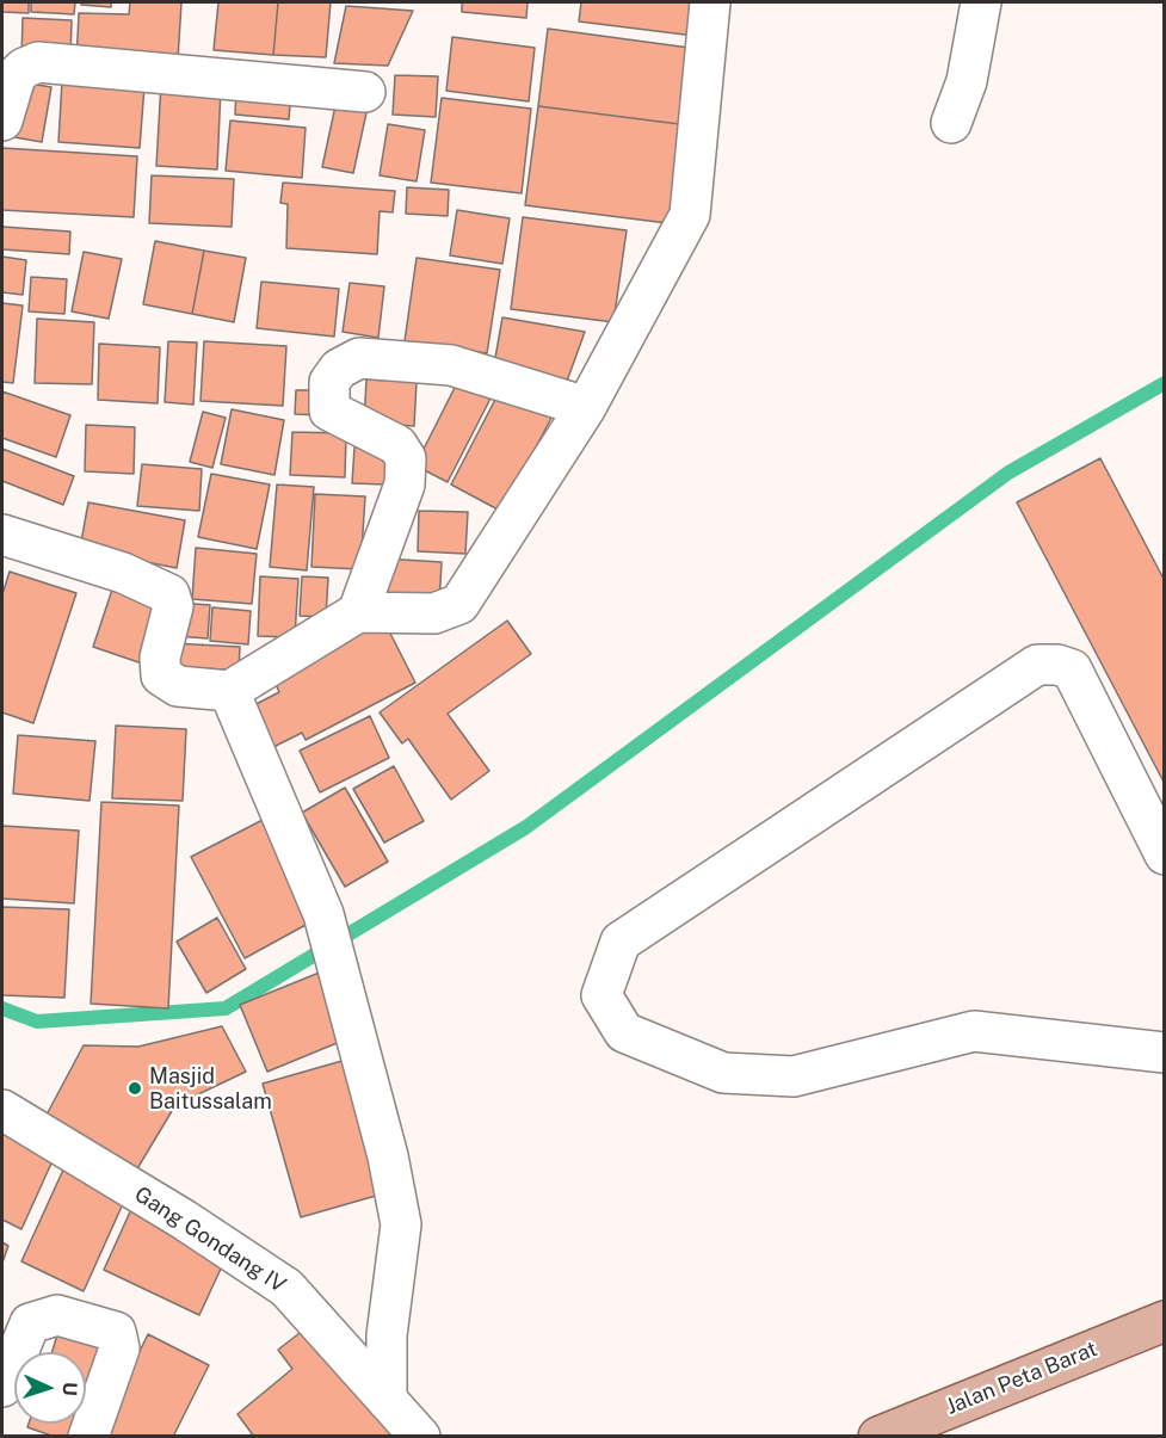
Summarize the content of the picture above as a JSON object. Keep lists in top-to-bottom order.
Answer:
{
  "streets": {
    "main road": ["Jalan Peta Barat"],
    "street": ["Gang Gondang IV"]
  },
  "places": ["Masjid Baitussalam"],
  "north": "right"
}
